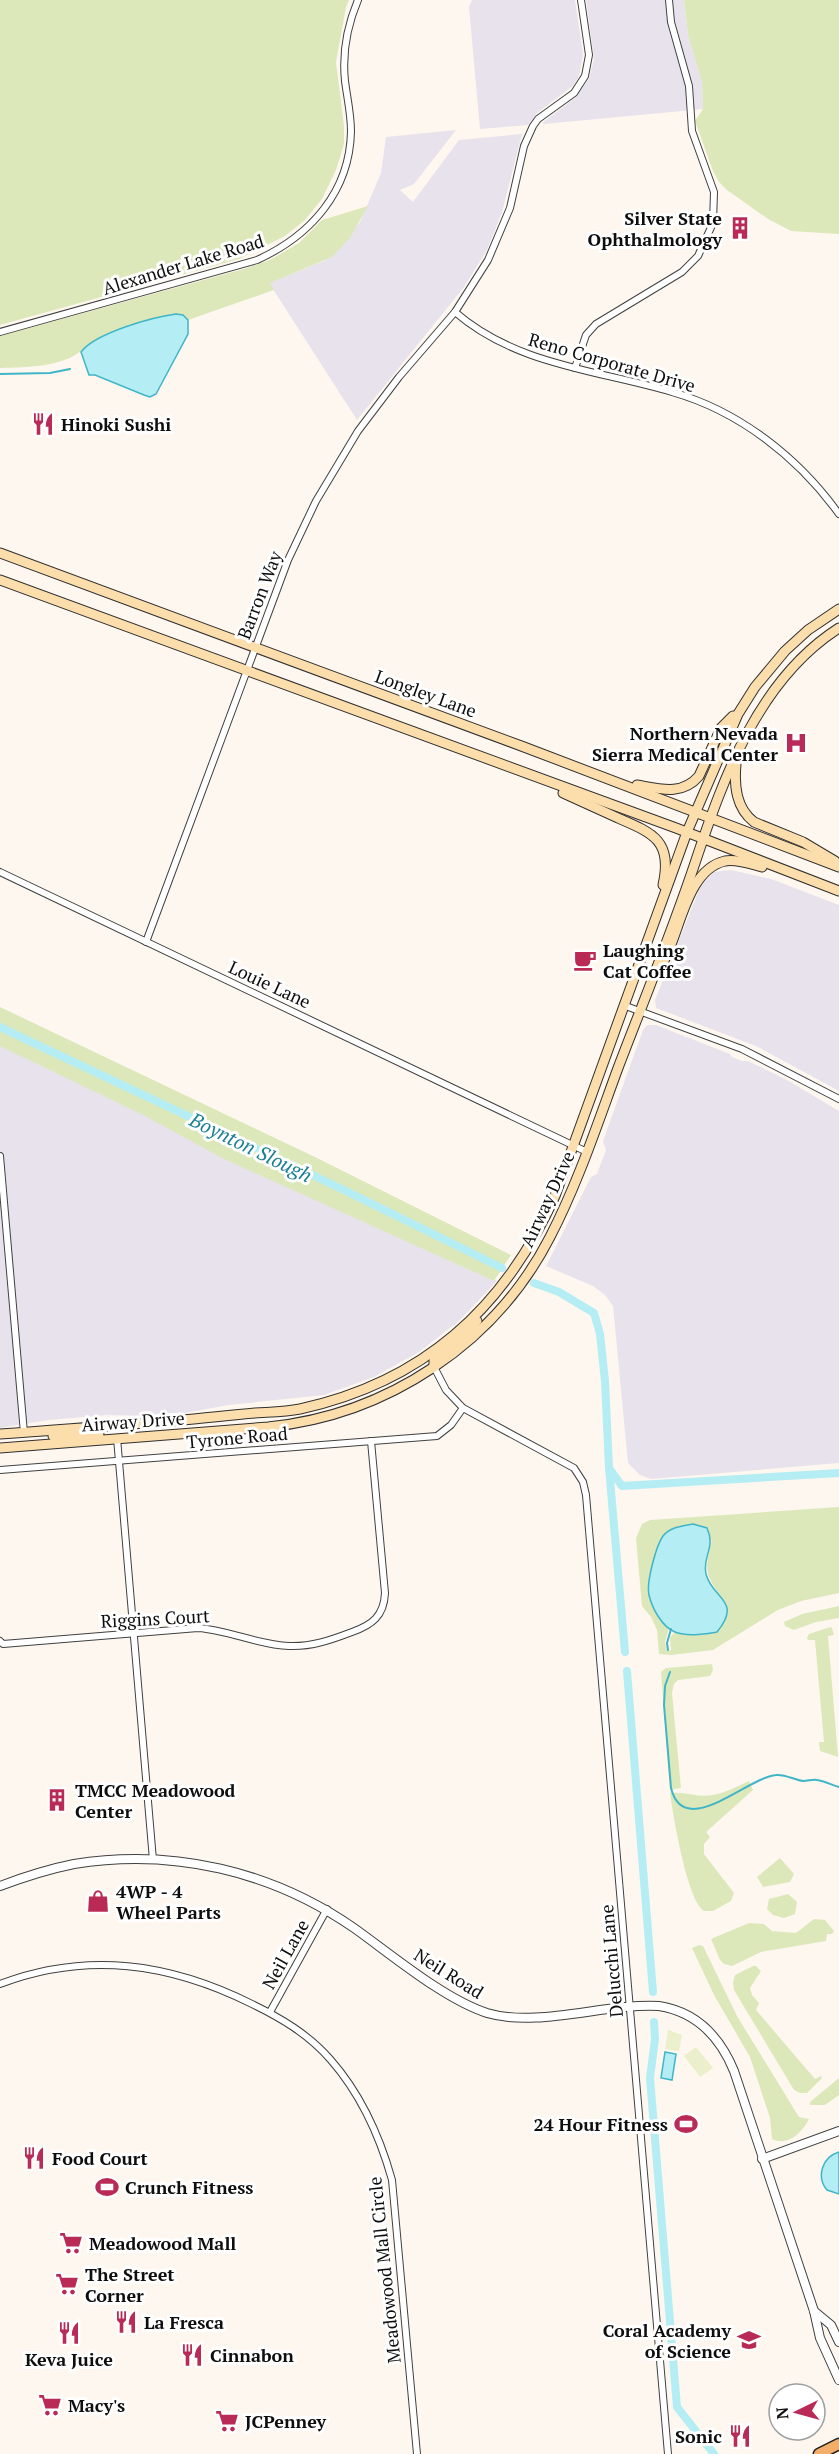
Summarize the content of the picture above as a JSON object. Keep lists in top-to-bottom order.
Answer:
{
  "streets": {
    "main road": ["Longley Lane", "Airway Drive"],
    "street": [
      "Alexander Lake Road",
      "Reno Corporate Drive",
      "Barron Way",
      "Louie Lane",
      "Tyrone Road",
      "Riggins Court",
      "Neil Lane",
      "Delucchi Lane",
      "Neil Road",
      "Meadowood Mall Circle"
    ]
  },
  "crossings": [
    ["Reno Corporate Drive", "Barron Way"],
    ["Barron Way", "Longley Lane"],
    ["Barron Way", "Louie Lane"],
    ["Longley Lane", "Airway Drive"],
    ["Louie Lane", "Airway Drive"],
    ["Tyrone Road", "Riggins Court"],
    ["Tyrone Road", "Delucchi Lane"],
    ["Neil Lane", "Neil Road"],
    ["Neil Lane", "Meadowood Mall Circle"],
    ["Delucchi Lane", "Neil Road"]
  ],
  "water": ["Boynton Slough"],
  "places": {
    "building": ["Silver State Ophthalmology", "TMCC Meadowood Center"],
    "restaurant": [
      "Hinoki Sushi",
      "Food Court",
      "La Fresca",
      "Keva Juice",
      "Cinnabon",
      "Sonic"
    ],
    "hospital": ["Northern Nevada Sierra Medical Center"],
    "cafe": ["Laughing Cat Coffee"],
    "shop": ["4WP - 4 Wheel Parts"],
    "sports": ["24 Hour Fitness", "Crunch Fitness"],
    "supermarket": [
      "Meadowood Mall",
      "The Street Corner",
      "Macy's",
      "JCPenney"
    ],
    "school or university": ["Coral Academy of Science"]
  },
  "north": "left"
}
